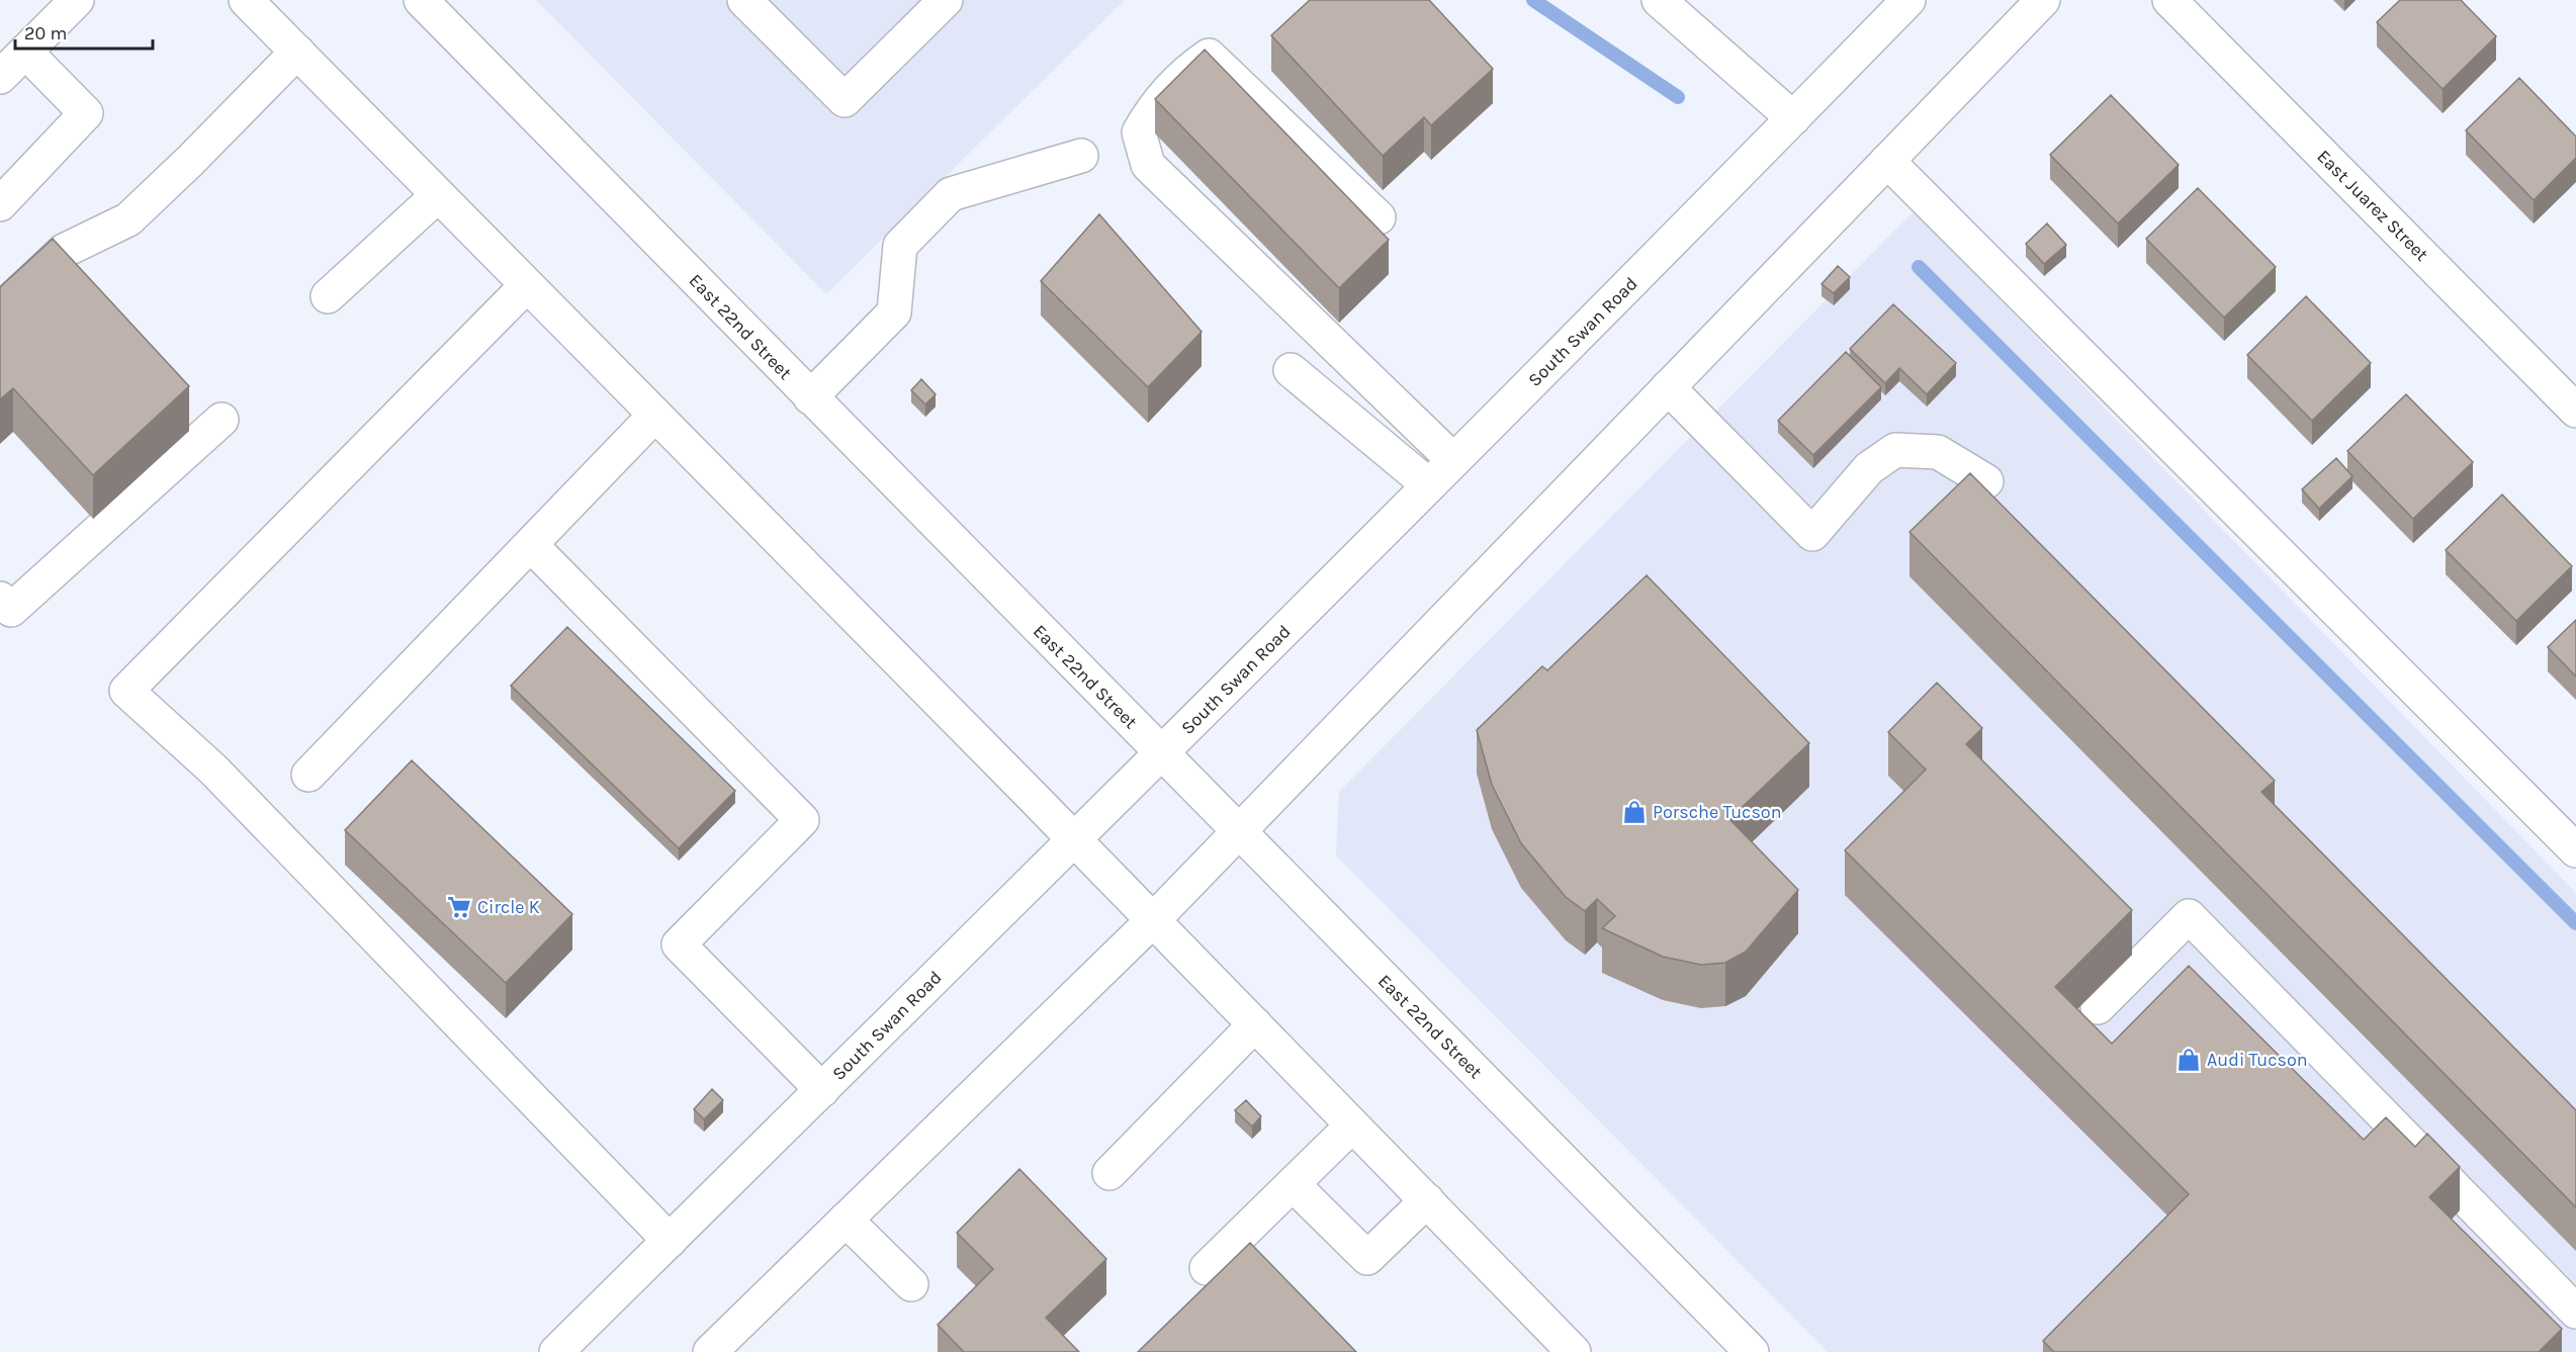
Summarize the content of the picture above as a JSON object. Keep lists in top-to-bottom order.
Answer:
{
  "streets": {
    "main road": ["East Juarez Street", "East 22nd Street", "South Swan Road"]
  },
  "crossings": [
    ["East 22nd Street", "South Swan Road"]
  ],
  "places": {
    "shop": ["Porsche Tucson", "Audi Tucson"],
    "supermarket": ["Circle K"]
  },
  "scale_bar": "20 m"
}
